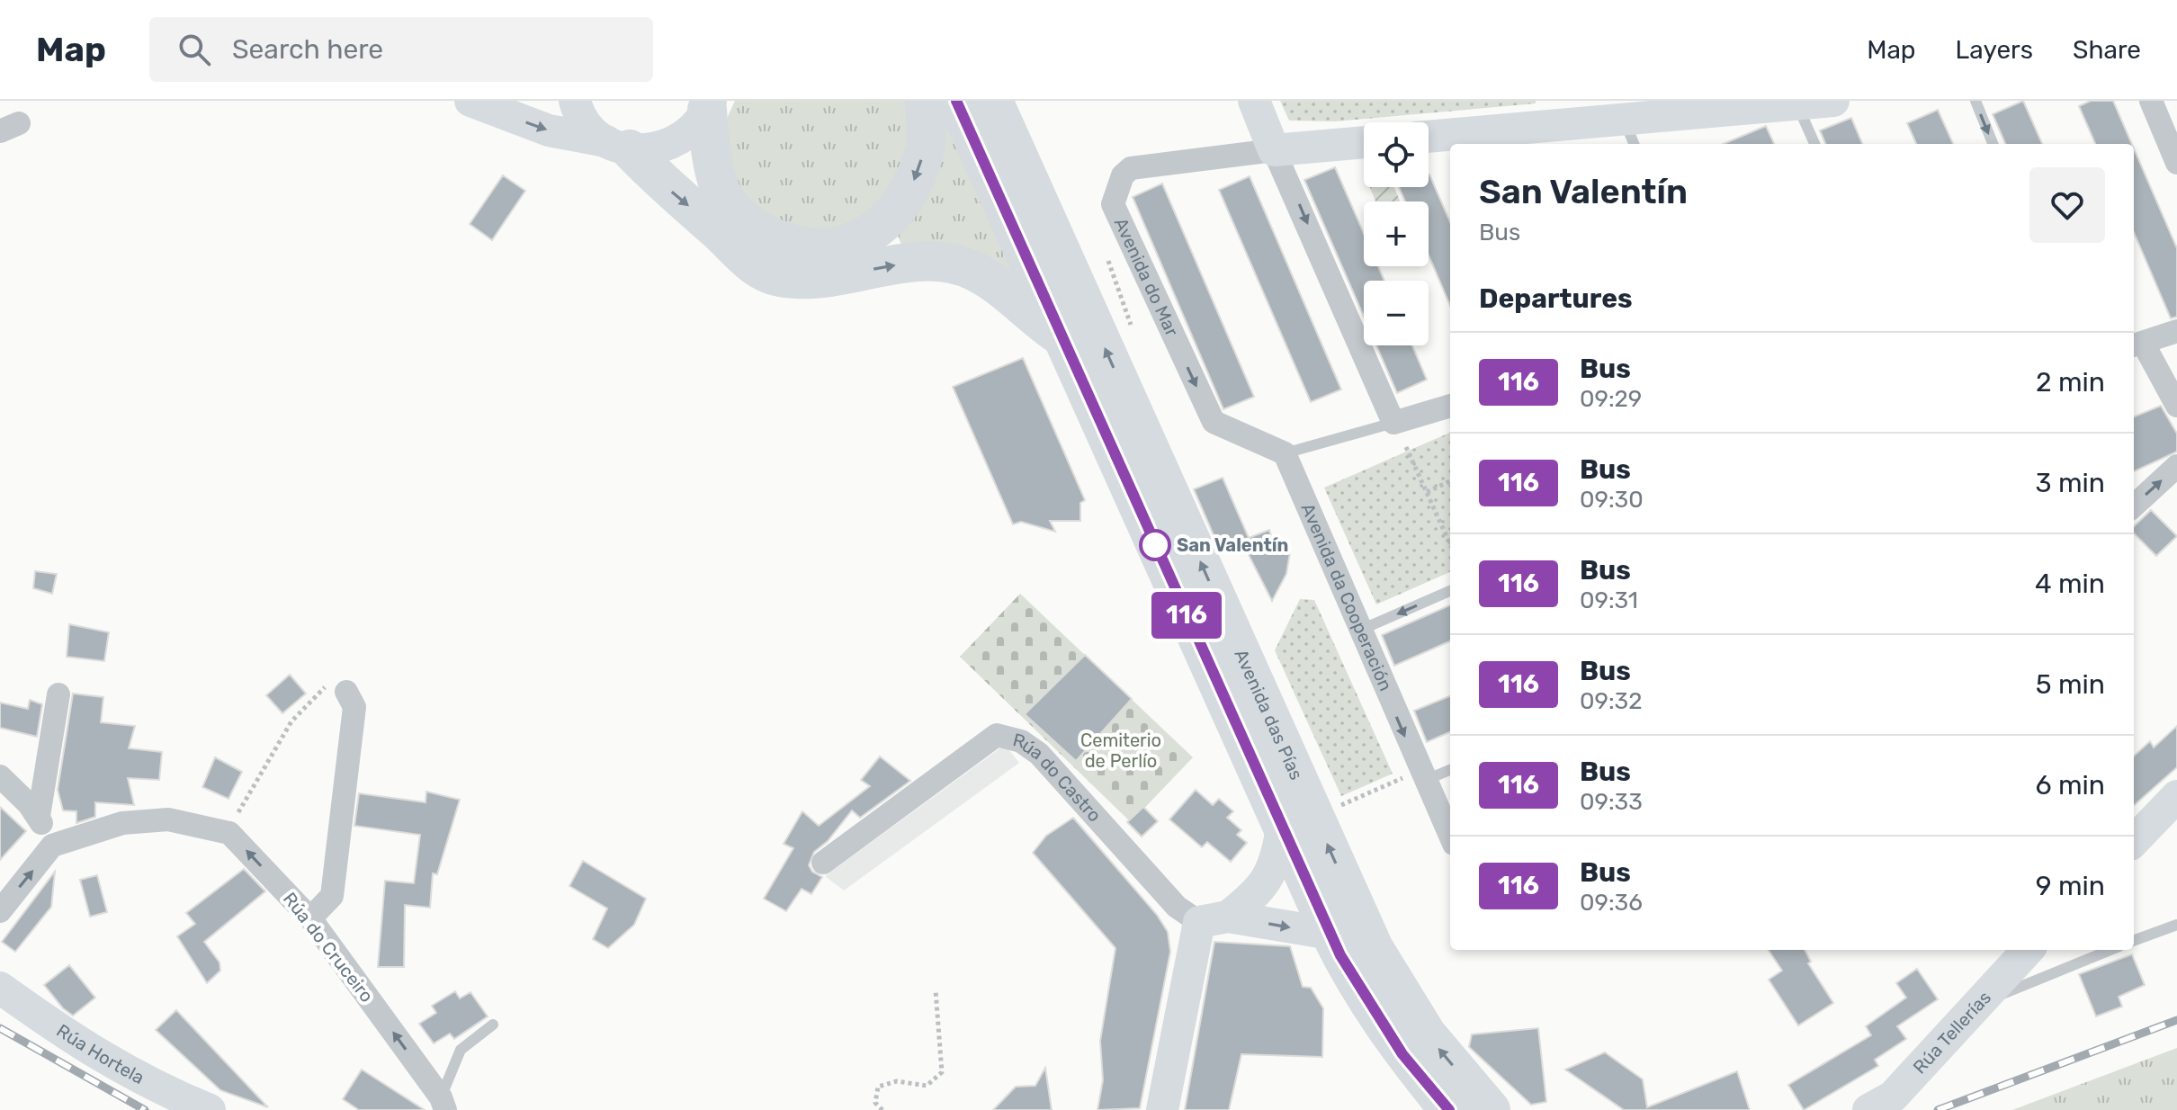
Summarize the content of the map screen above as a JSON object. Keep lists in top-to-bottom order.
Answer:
{
  "streets": {
    "highway": ["Avenida das Pías"],
    "street": [
      "Avenida do Mar",
      "Avenida da Cooperación",
      "Rúa do Castro",
      "Rúa do Cruceiro",
      "Rúa Tellerías",
      "Rúa Hortela"
    ]
  },
  "crossings": [
    ["Avenida do Mar", "Avenida da Cooperación"]
  ],
  "one_way": ["Avenida da Cooperación", "Rúa do Cruceiro"],
  "parks": ["Cemiterio de Perlío"],
  "places": ["San Valentín"],
  "lines": ["bus line 116"],
  "page": {
    "header": "Map",
    "search": "Search here",
    "nav": ["Map", "Layers", "Share"],
    "on_map": "116",
    "map_buttons": ["+", "−"],
    "heading": [
      ["San Valentín", "Bus"],
      "Departures"
    ],
    "list": [
      {
        "mark": "116",
        "name": "Bus",
        "note": "09:29",
        "value": "2 min"
      },
      {
        "mark": "116",
        "name": "Bus",
        "note": "09:30",
        "value": "3 min"
      },
      {
        "mark": "116",
        "name": "Bus",
        "note": "09:31",
        "value": "4 min"
      },
      {
        "mark": "116",
        "name": "Bus",
        "note": "09:32",
        "value": "5 min"
      },
      {
        "mark": "116",
        "name": "Bus",
        "note": "09:33",
        "value": "6 min"
      },
      {
        "mark": "116",
        "name": "Bus",
        "note": "09:36",
        "value": "9 min"
      }
    ]
  }
}
